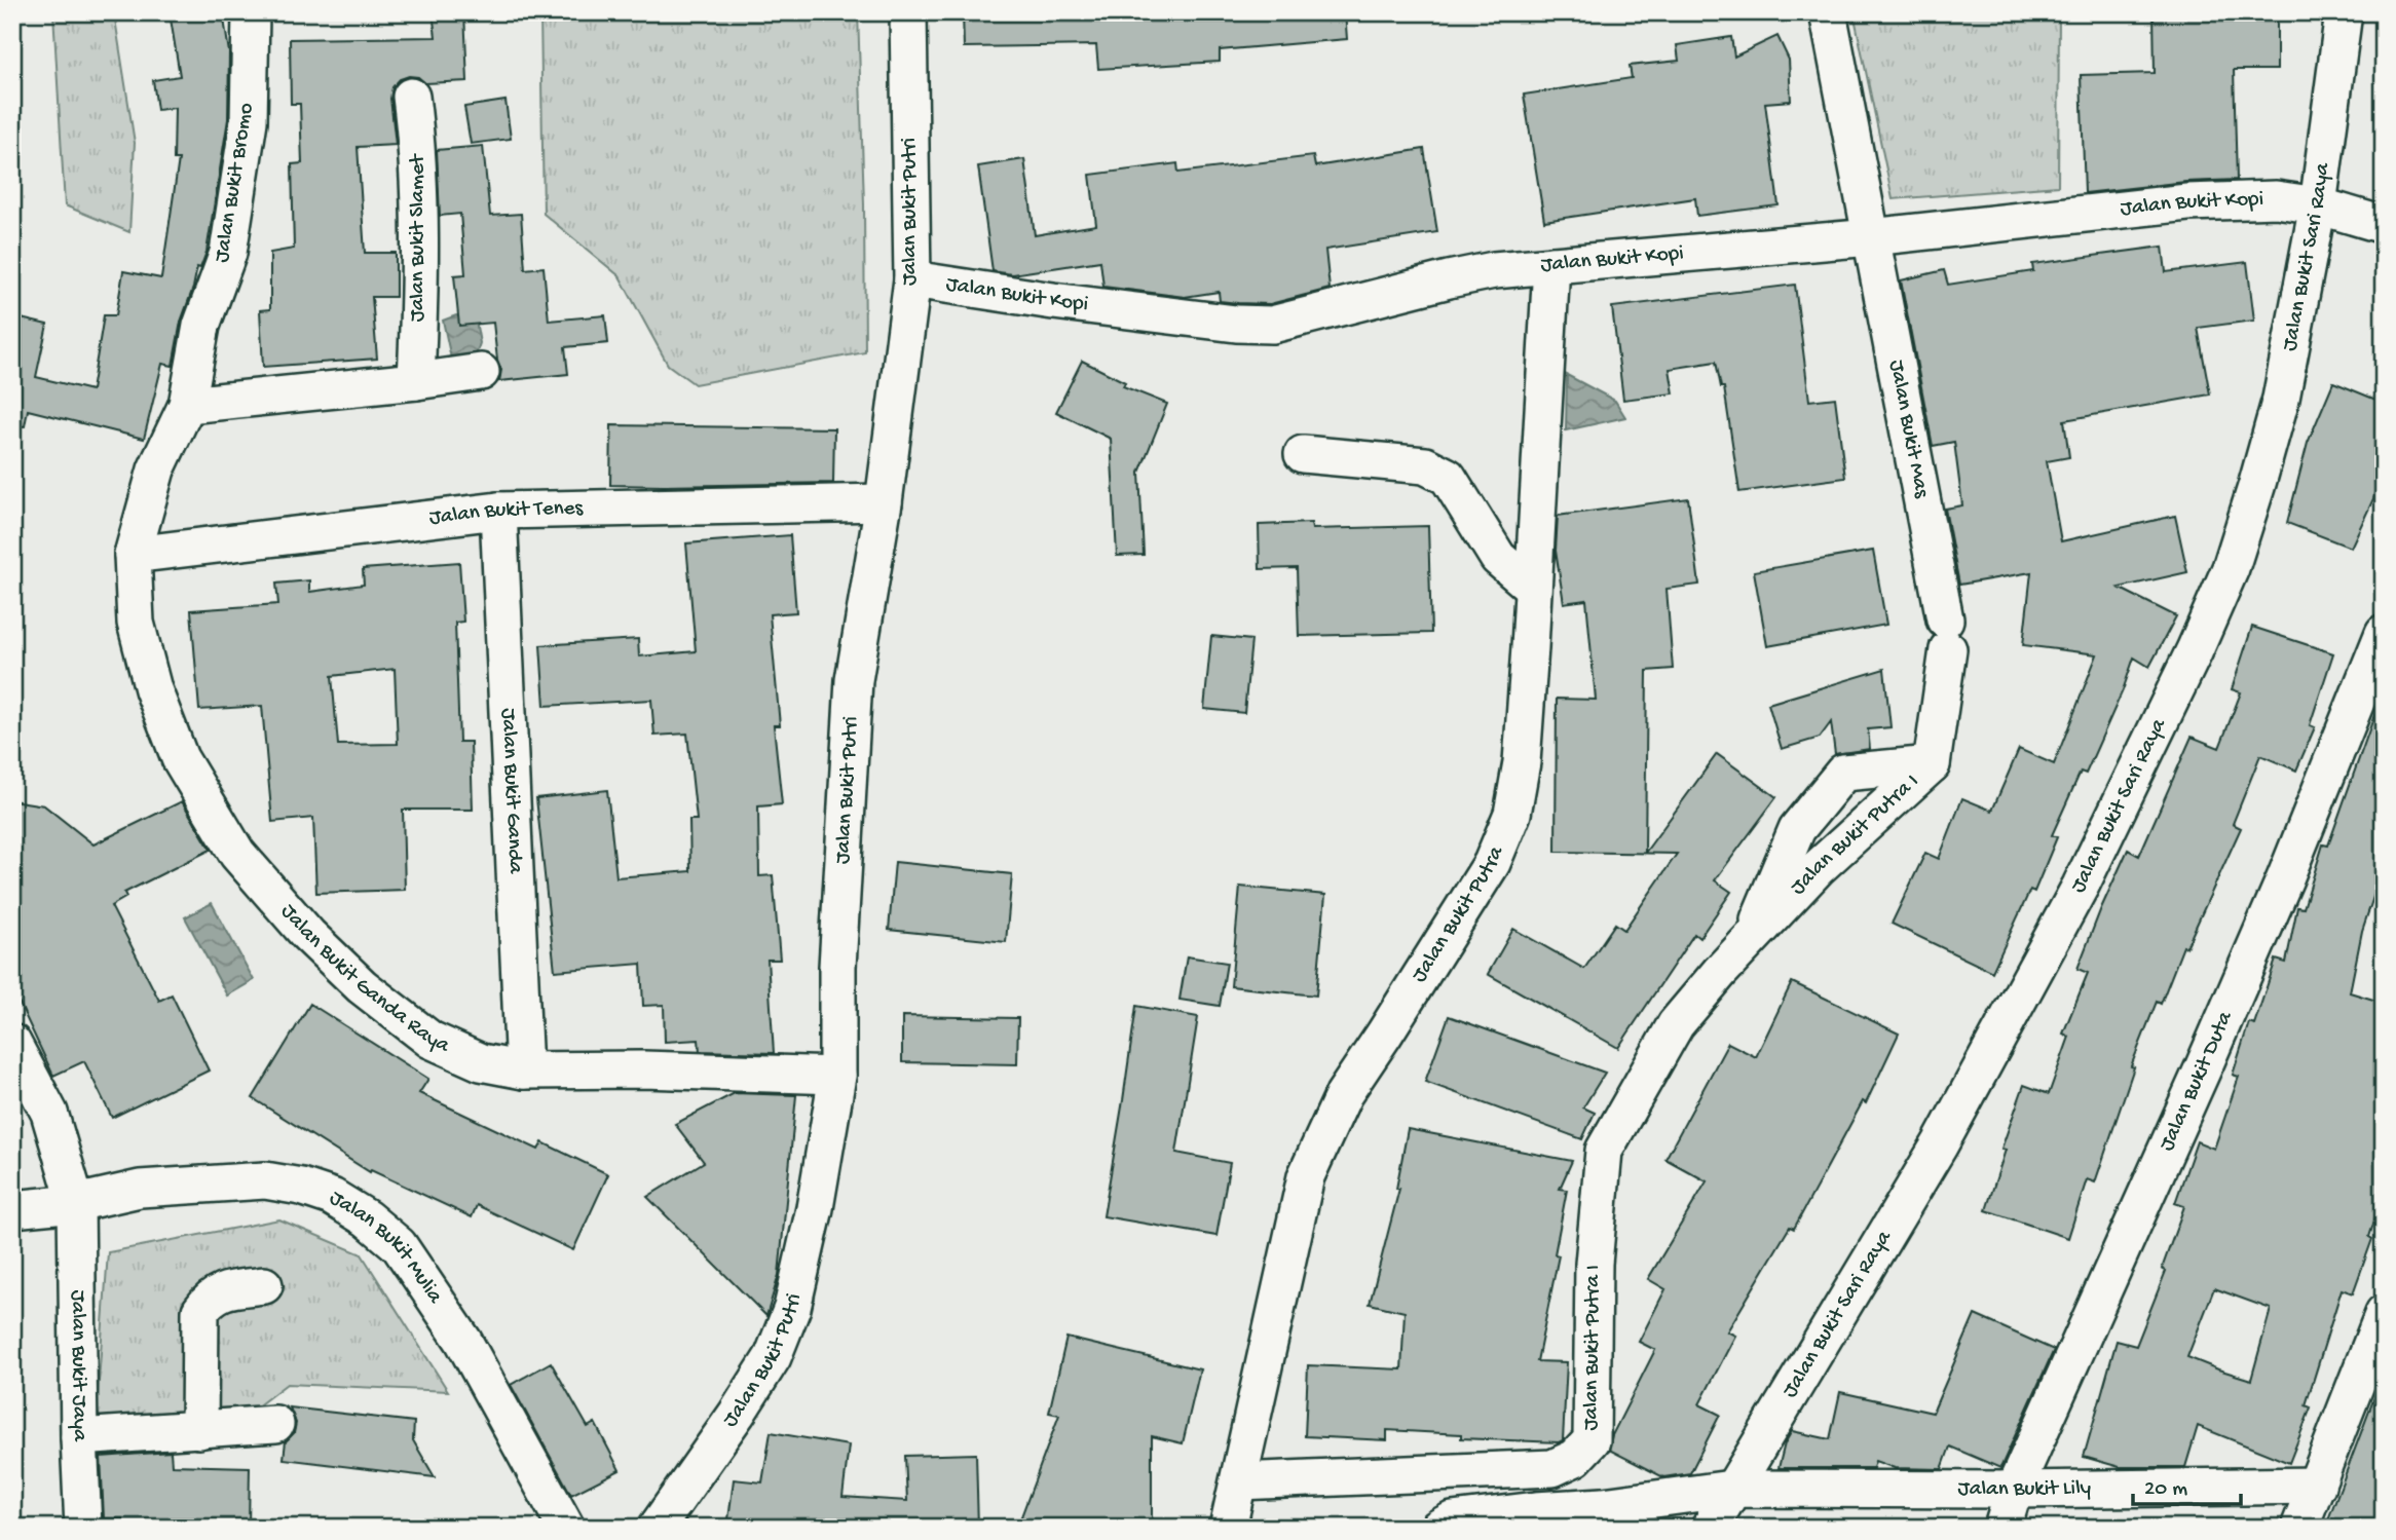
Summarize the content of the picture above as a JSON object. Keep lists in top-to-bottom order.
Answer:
{
  "streets": {
    "street": [
      "Jalan Bukit Bromo",
      "Jalan Bukit Kopi",
      "Jalan Bukit Putri",
      "Jalan Bukit Slamet",
      "Jalan Bukit Sari Raya",
      "Jalan Bukit Mas",
      "Jalan Bukit Tenes",
      "Jalan Bukit Ganda",
      "Jalan Bukit Putra I",
      "Jalan Bukit Putra",
      "Jalan Bukit Ganda Raya",
      "Jalan Bukit Duta",
      "Jalan Bukit Mulia",
      "Jalan Bukit Jaya",
      "Jalan Bukit Lily"
    ]
  },
  "crossings": [
    ["Jalan Bukit Bromo", "Jalan Bukit Tenes"],
    ["Jalan Bukit Bromo", "Jalan Bukit Ganda Raya"],
    ["Jalan Bukit Kopi", "Jalan Bukit Putri"],
    ["Jalan Bukit Kopi", "Jalan Bukit Sari Raya"],
    ["Jalan Bukit Kopi", "Jalan Bukit Mas"],
    ["Jalan Bukit Kopi", "Jalan Bukit Putra"],
    ["Jalan Bukit Putri", "Jalan Bukit Tenes"],
    ["Jalan Bukit Putri", "Jalan Bukit Ganda Raya"],
    ["Jalan Bukit Sari Raya", "Jalan Bukit Lily"],
    ["Jalan Bukit Mas", "Jalan Bukit Putra I"],
    ["Jalan Bukit Tenes", "Jalan Bukit Ganda"],
    ["Jalan Bukit Tenes", "Jalan Bukit Ganda Raya"],
    ["Jalan Bukit Ganda", "Jalan Bukit Ganda Raya"],
    ["Jalan Bukit Putra I", "Jalan Bukit Putra"],
    ["Jalan Bukit Duta", "Jalan Bukit Lily"],
    ["Jalan Bukit Mulia", "Jalan Bukit Jaya"]
  ],
  "scale_bar": "20 m"
}
